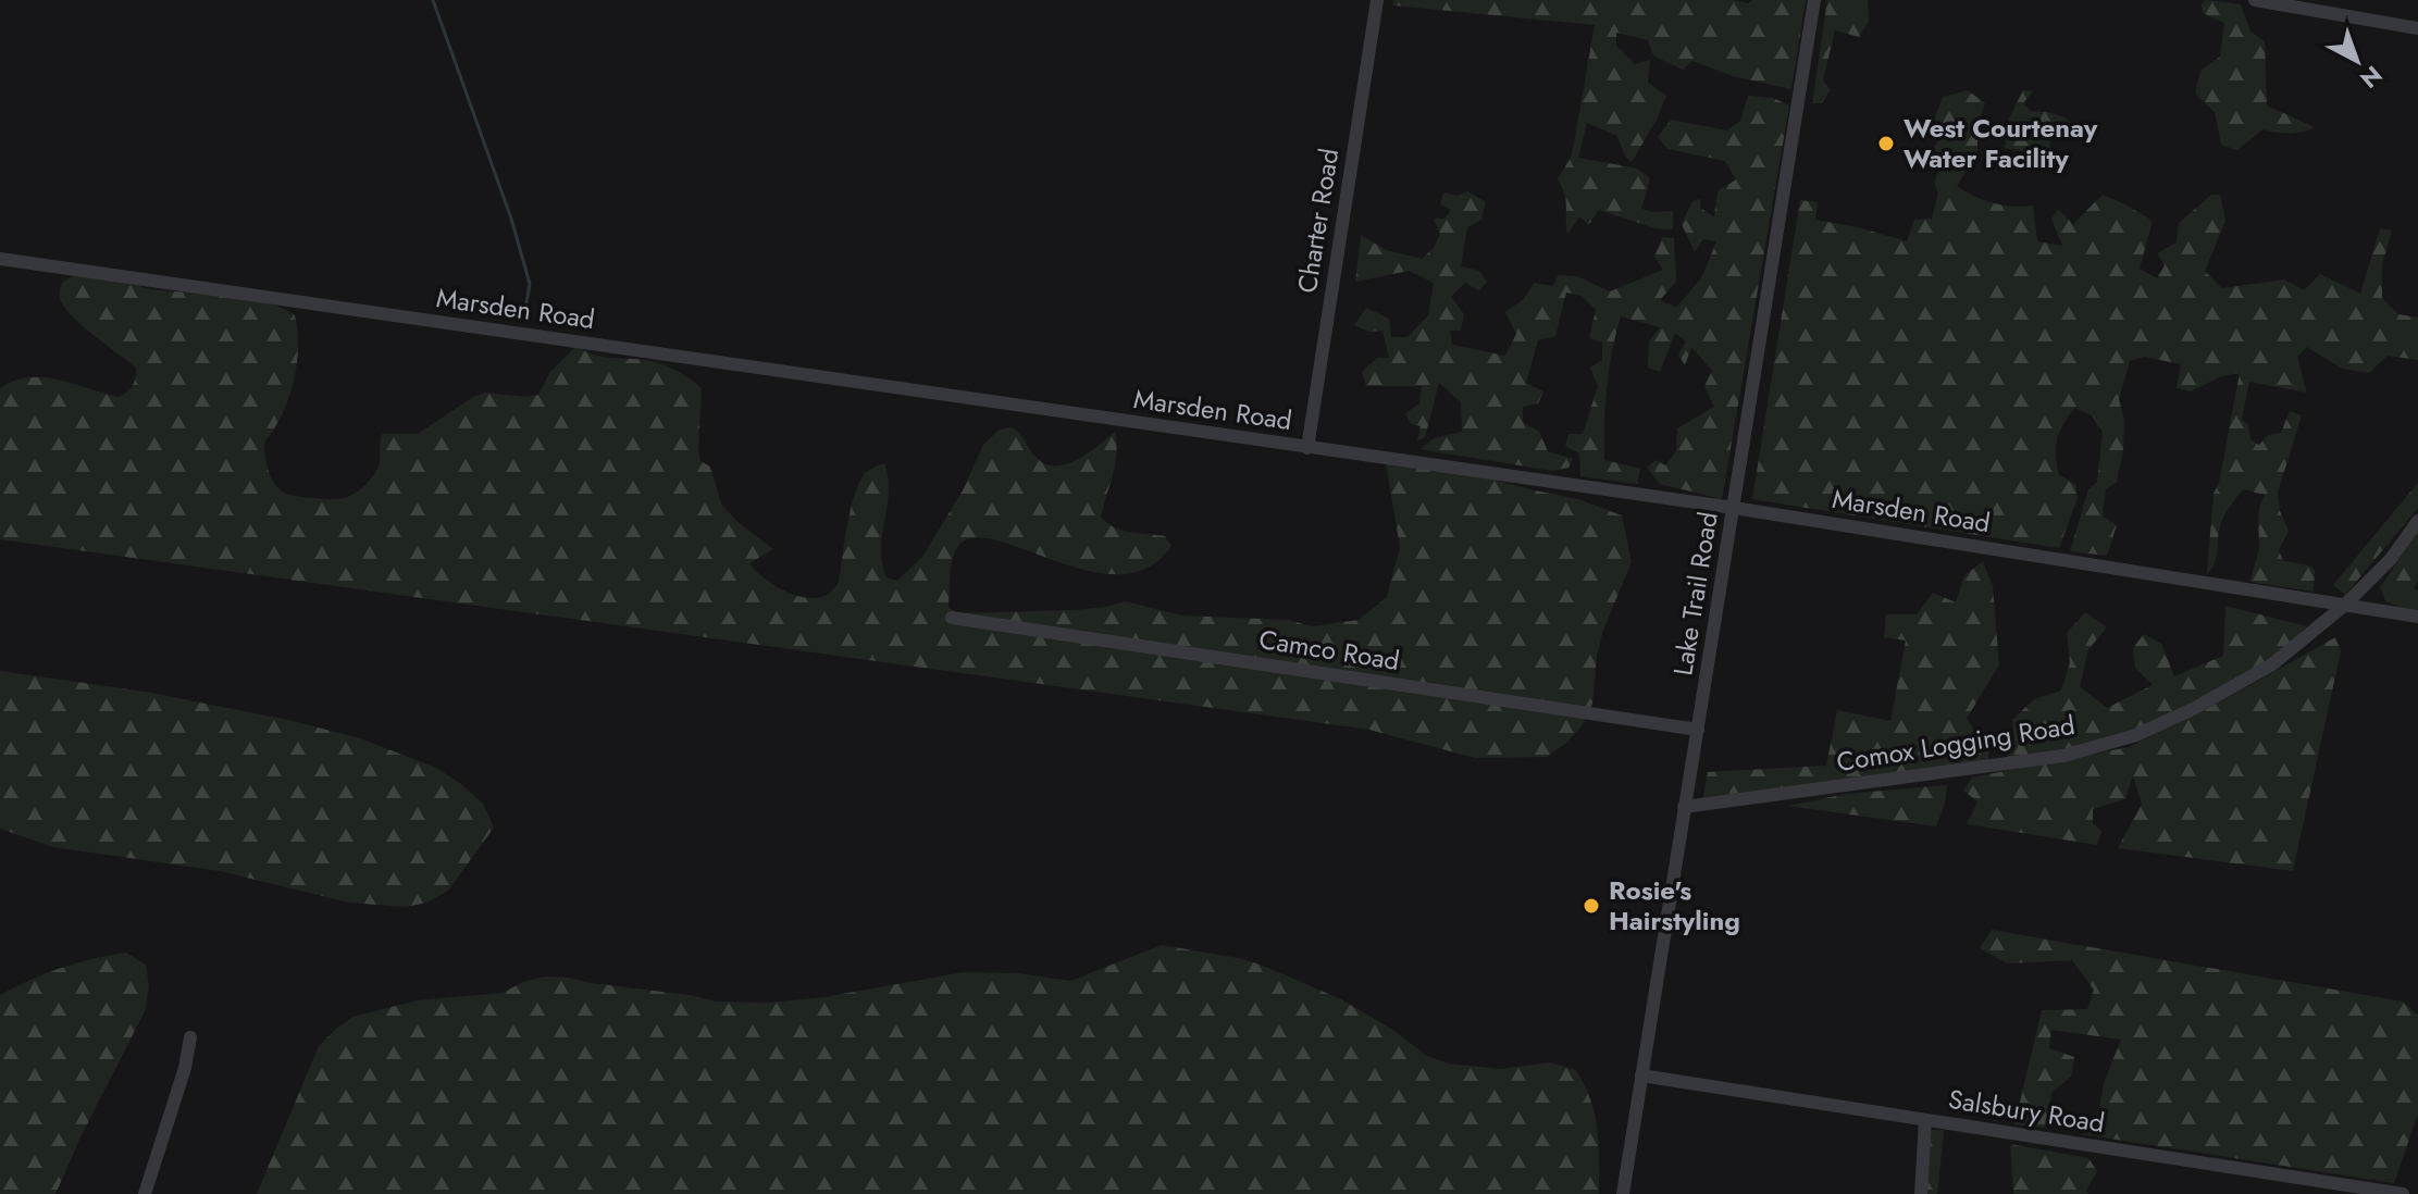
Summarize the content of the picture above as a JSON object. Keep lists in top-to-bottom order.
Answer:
{
  "streets": {
    "street": [
      "Charter Road",
      "Marsden Road",
      "Lake Trail Road",
      "Camco Road",
      "Comox Logging Road",
      "Salsbury Road"
    ]
  },
  "crossings": [
    ["Charter Road", "Marsden Road"],
    ["Marsden Road", "Lake Trail Road"],
    ["Marsden Road", "Comox Logging Road"],
    ["Lake Trail Road", "Camco Road"],
    ["Lake Trail Road", "Comox Logging Road"],
    ["Lake Trail Road", "Salsbury Road"]
  ],
  "places": ["West Courtenay Water Facility", "Rosie's Hairstyling"],
  "north": "bottom right"
}
